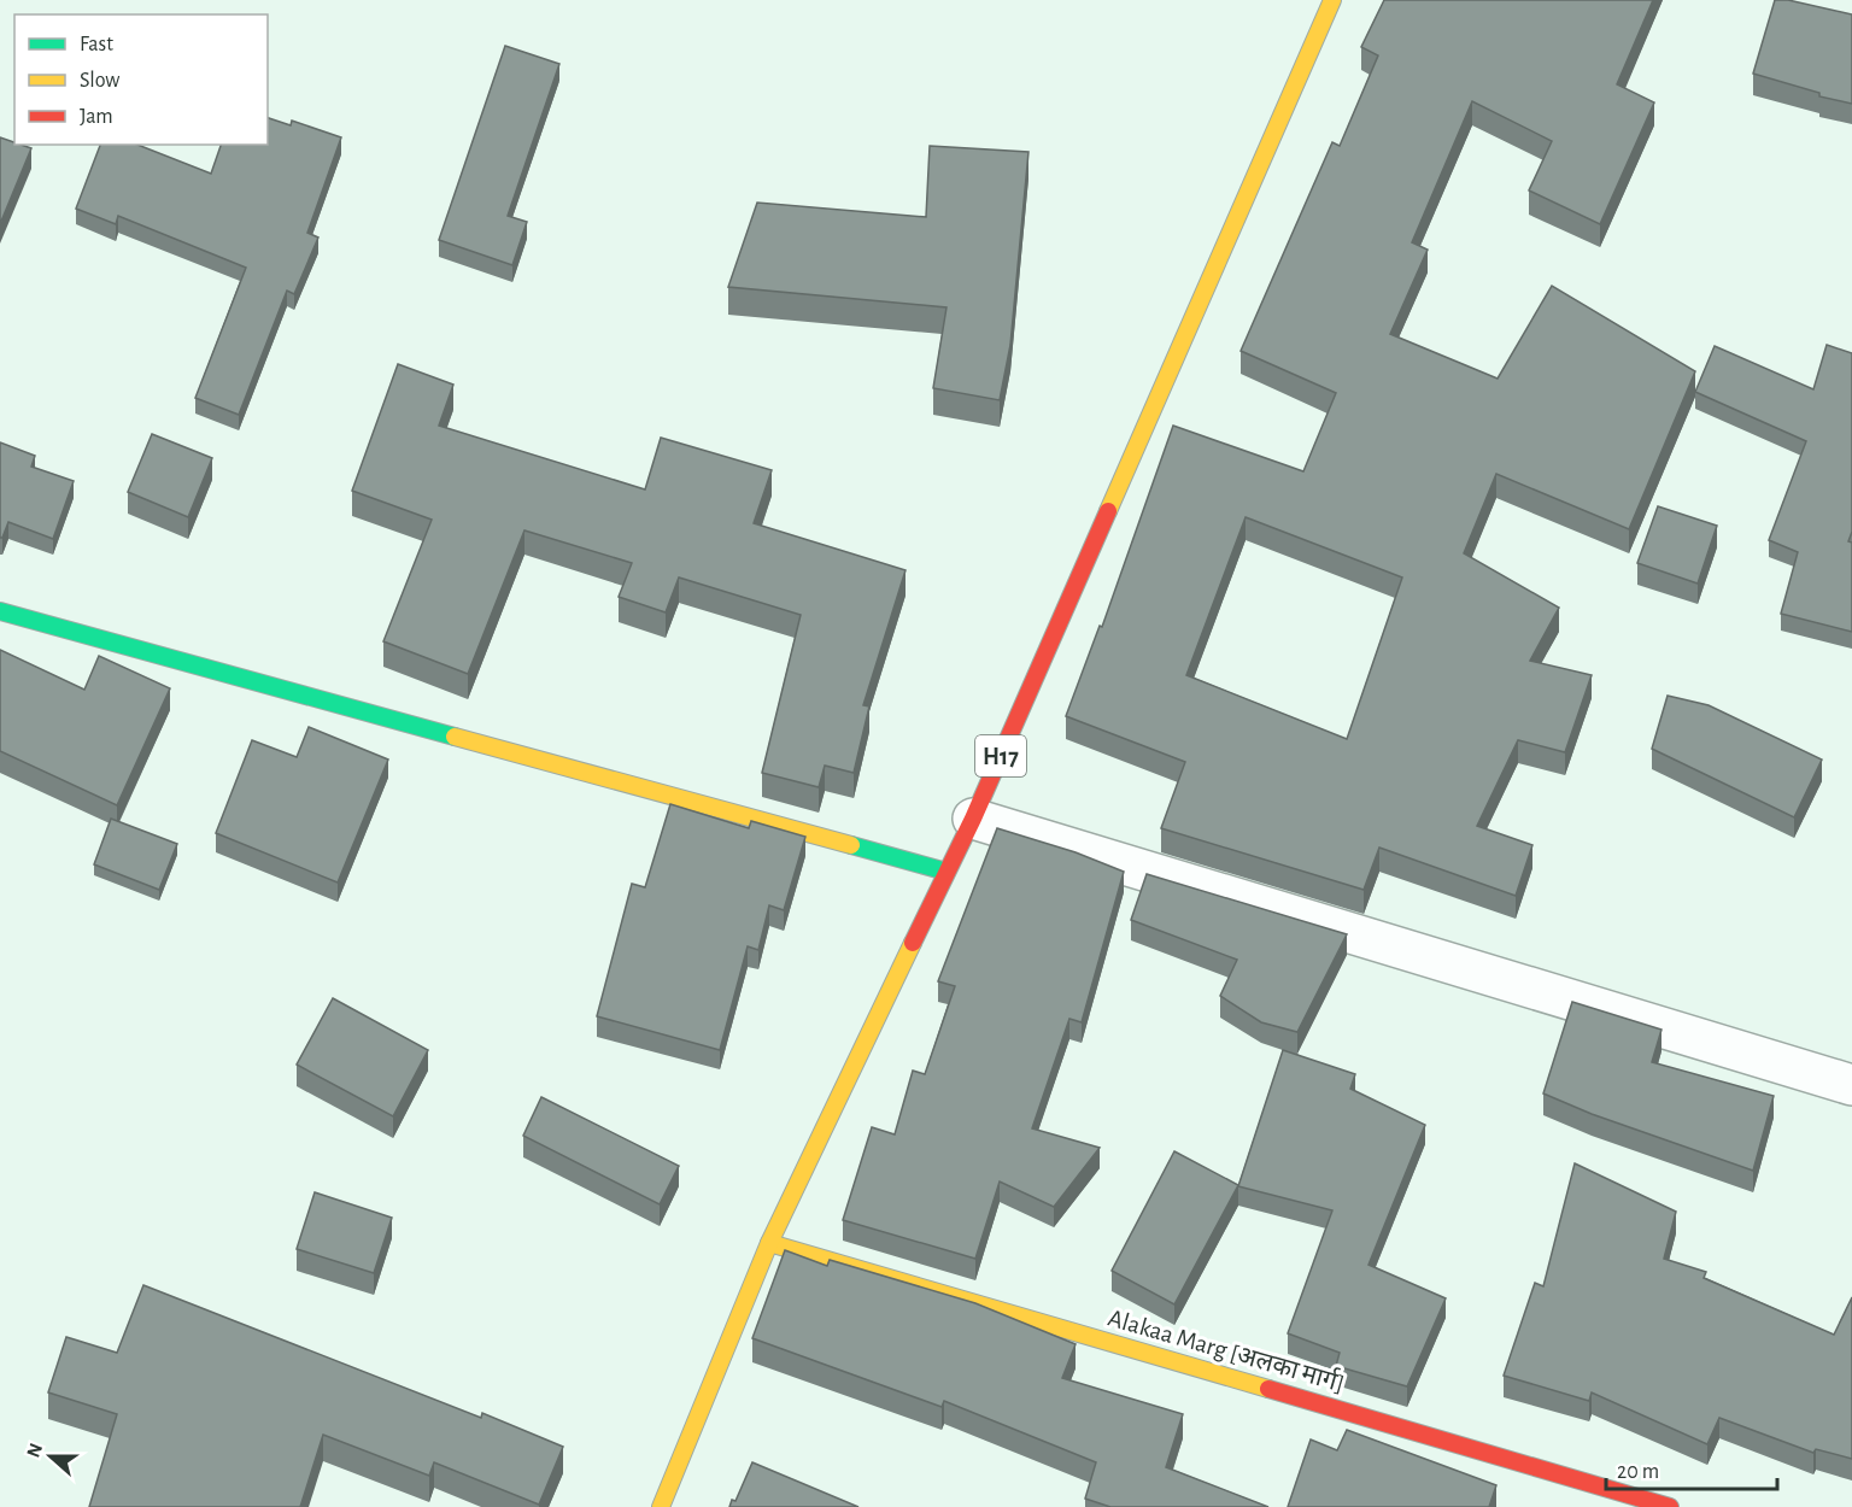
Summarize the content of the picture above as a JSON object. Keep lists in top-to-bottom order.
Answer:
{
  "streets": {
    "street": ["H17", "Alakaa Marg [अलका मार्ग]"]
  },
  "crossings": [
    ["H17", "Alakaa Marg [अलका मार्ग]"]
  ],
  "legend": ["Fast", "Slow", "Jam"],
  "scale_bar": "20 m",
  "north": "left"
}
